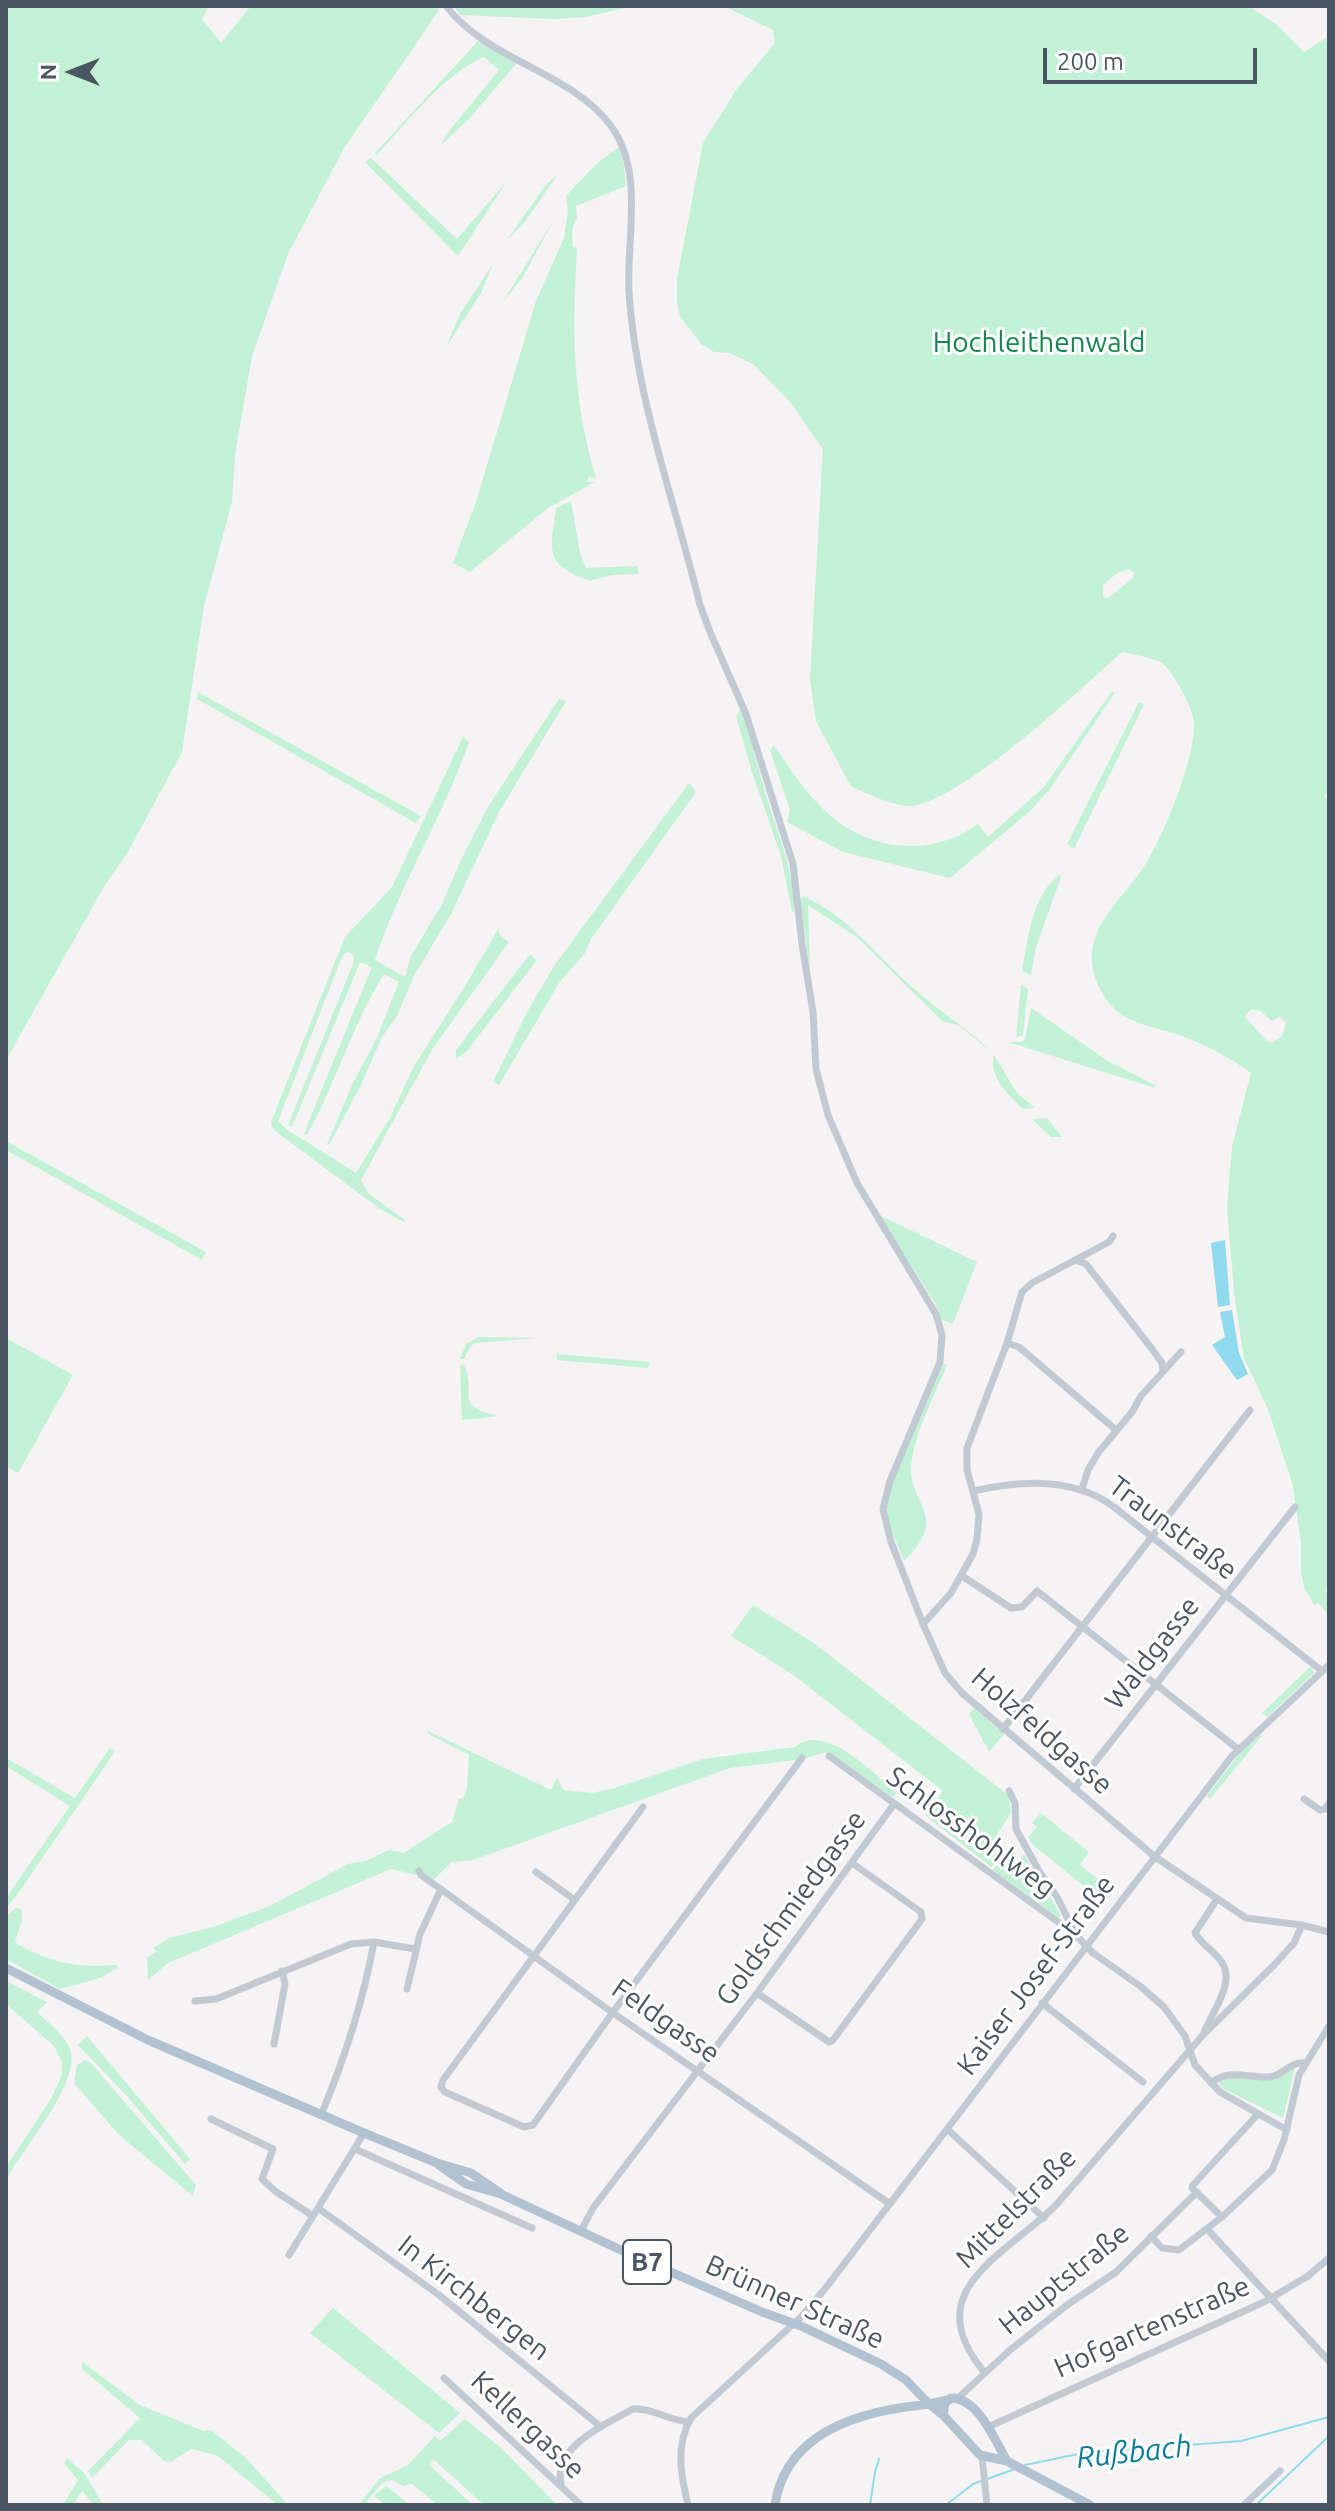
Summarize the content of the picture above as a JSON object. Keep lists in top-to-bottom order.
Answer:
{
  "streets": {
    "main road": ["B7", "Brünner Straße"],
    "street": [
      "Traunstraße",
      "Waldgasse",
      "Holzfeldgasse",
      "Schlosshohlweg",
      "Goldschmiedgasse",
      "Kaiser Josef-Straße",
      "Feldgasse",
      "Mittelstraße",
      "Hauptstraße",
      "In Kirchbergen",
      "Hofgartenstraße",
      "Kellergasse"
    ]
  },
  "crossings": [
    ["Traunstraße", "Waldgasse"],
    ["Traunstraße", "Kaiser Josef-Straße"],
    ["Waldgasse", "Holzfeldgasse"],
    ["Holzfeldgasse", "Kaiser Josef-Straße"],
    ["Schlosshohlweg", "Goldschmiedgasse"],
    ["Schlosshohlweg", "Kaiser Josef-Straße"],
    ["Schlosshohlweg", "Mittelstraße"],
    ["Goldschmiedgasse", "Feldgasse"],
    ["Goldschmiedgasse", "Brünner Straße"],
    ["Kaiser Josef-Straße", "Feldgasse"],
    ["Kaiser Josef-Straße", "Brünner Straße"],
    ["Mittelstraße", "Hauptstraße"],
    ["B7", "Brünner Straße"]
  ],
  "water": ["Rußbach"],
  "parks": ["Hochleithenwald"],
  "scale_bar": "200 m",
  "north": "left"
}
